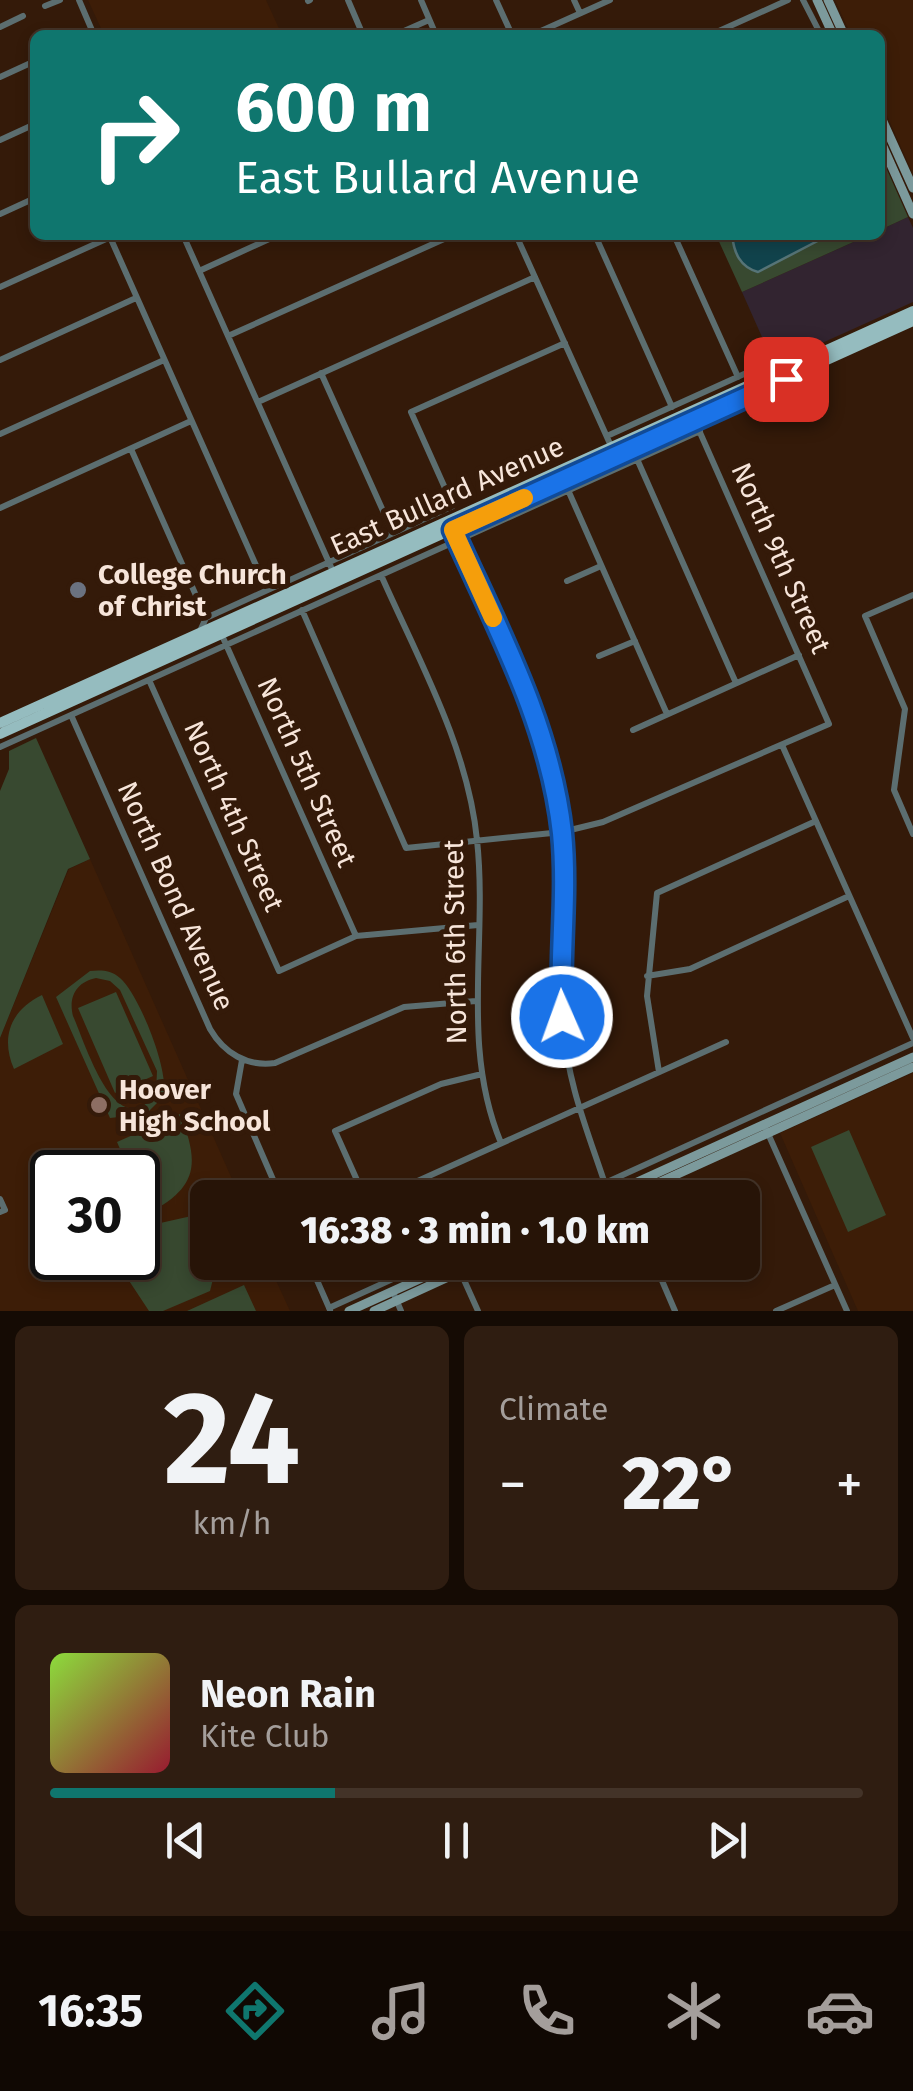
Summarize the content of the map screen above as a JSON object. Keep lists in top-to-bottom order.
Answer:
{
  "streets": {
    "main road": ["East Bullard Avenue"],
    "street": [
      "North 9th Street",
      "North 5th Street",
      "North 4th Street",
      "North Bond Avenue",
      "North 6th Street"
    ]
  },
  "crossings": [
    ["East Bullard Avenue", "North 9th Street"],
    ["East Bullard Avenue", "North 5th Street"],
    ["North 5th Street", "North 4th Street"]
  ],
  "places": ["College Church of Christ", "Hoover High School"],
  "page": {
    "turn": ["600 m", "East Bullard Avenue"],
    "limit": "30",
    "trip": "16:38 · 3 min · 1.0 km",
    "tile": [
      ["24", "km/h"],
      "Climate"
    ],
    "heat": ["−", "22°", "+"],
    "song": ["Neon Rain", "Kite Club"],
    "tabs": "16:35"
  }
}
